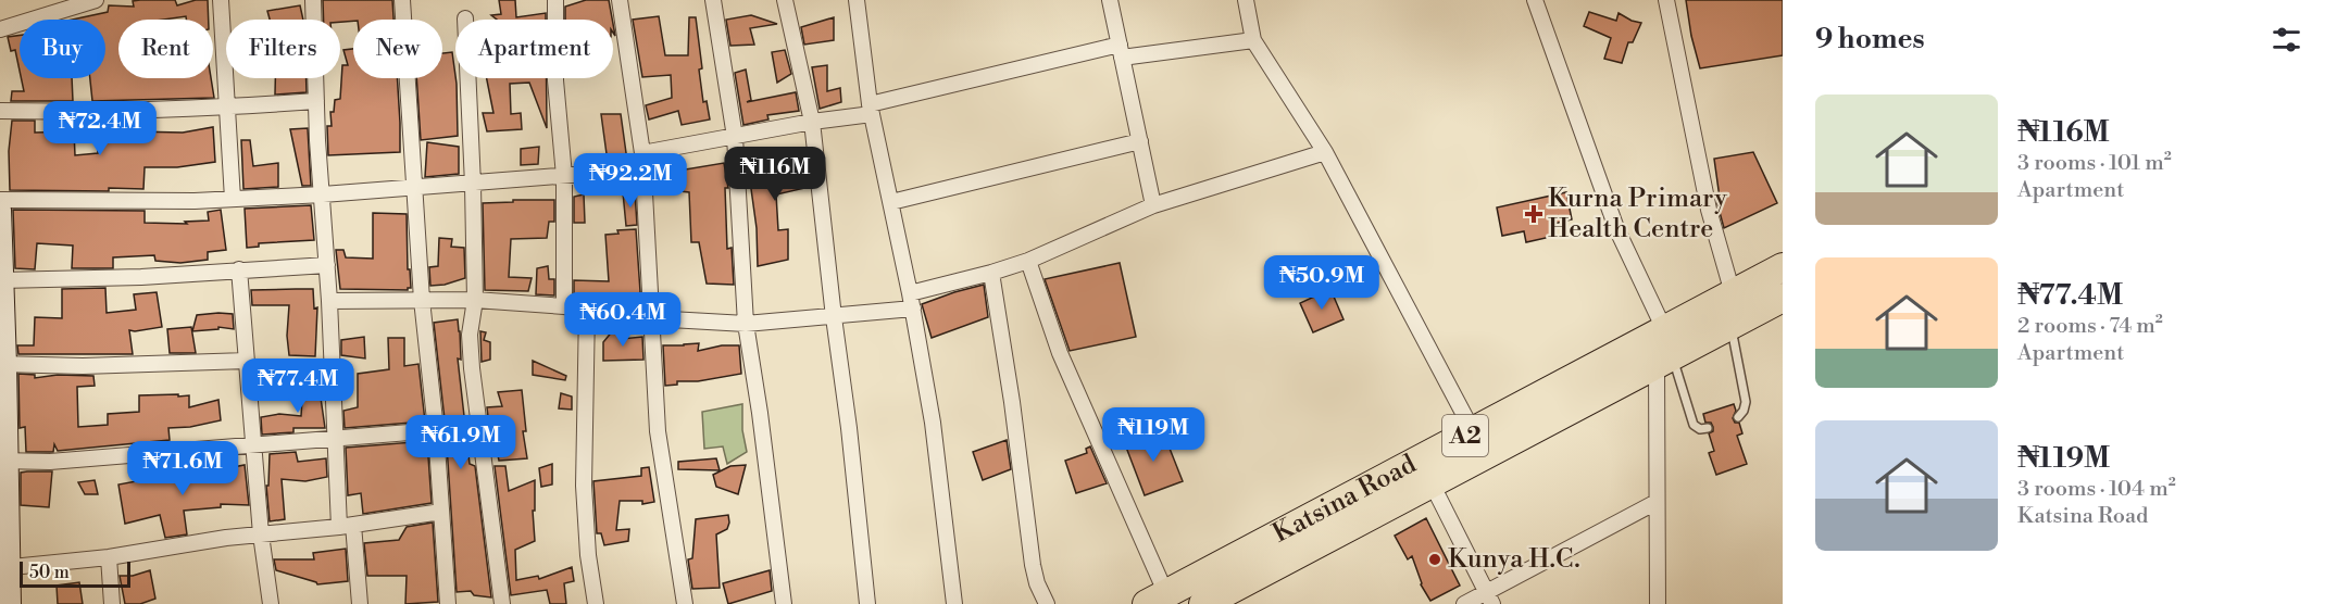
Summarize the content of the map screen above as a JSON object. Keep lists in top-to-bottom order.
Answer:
{
  "streets": {
    "highway": ["A2", "Katsina Road"]
  },
  "places": {
    "health": ["Kurna Primary Health Centre"],
    "other": ["Kunya H.C."]
  },
  "scale_bar": "50 m",
  "page": {
    "heading": "9 homes",
    "chip": [
      "Buy",
      "Rent",
      "Filters",
      "New",
      "Apartment"
    ],
    "list": [
      {
        "name": "₦116M",
        "note": "3 rooms · 101 m² · Apartment"
      },
      {
        "name": "₦77.4M",
        "note": "2 rooms · 74 m² · Apartment"
      },
      {
        "name": "₦119M",
        "note": "3 rooms · 104 m² · Katsina Road"
      }
    ],
    "price": [
      "₦72.4M",
      "₦116M",
      "₦92.2M",
      "₦50.9M",
      "₦60.4M",
      "₦77.4M",
      "₦119M",
      "₦61.9M",
      "₦71.6M"
    ],
    "scale": "50 m"
  }
}
